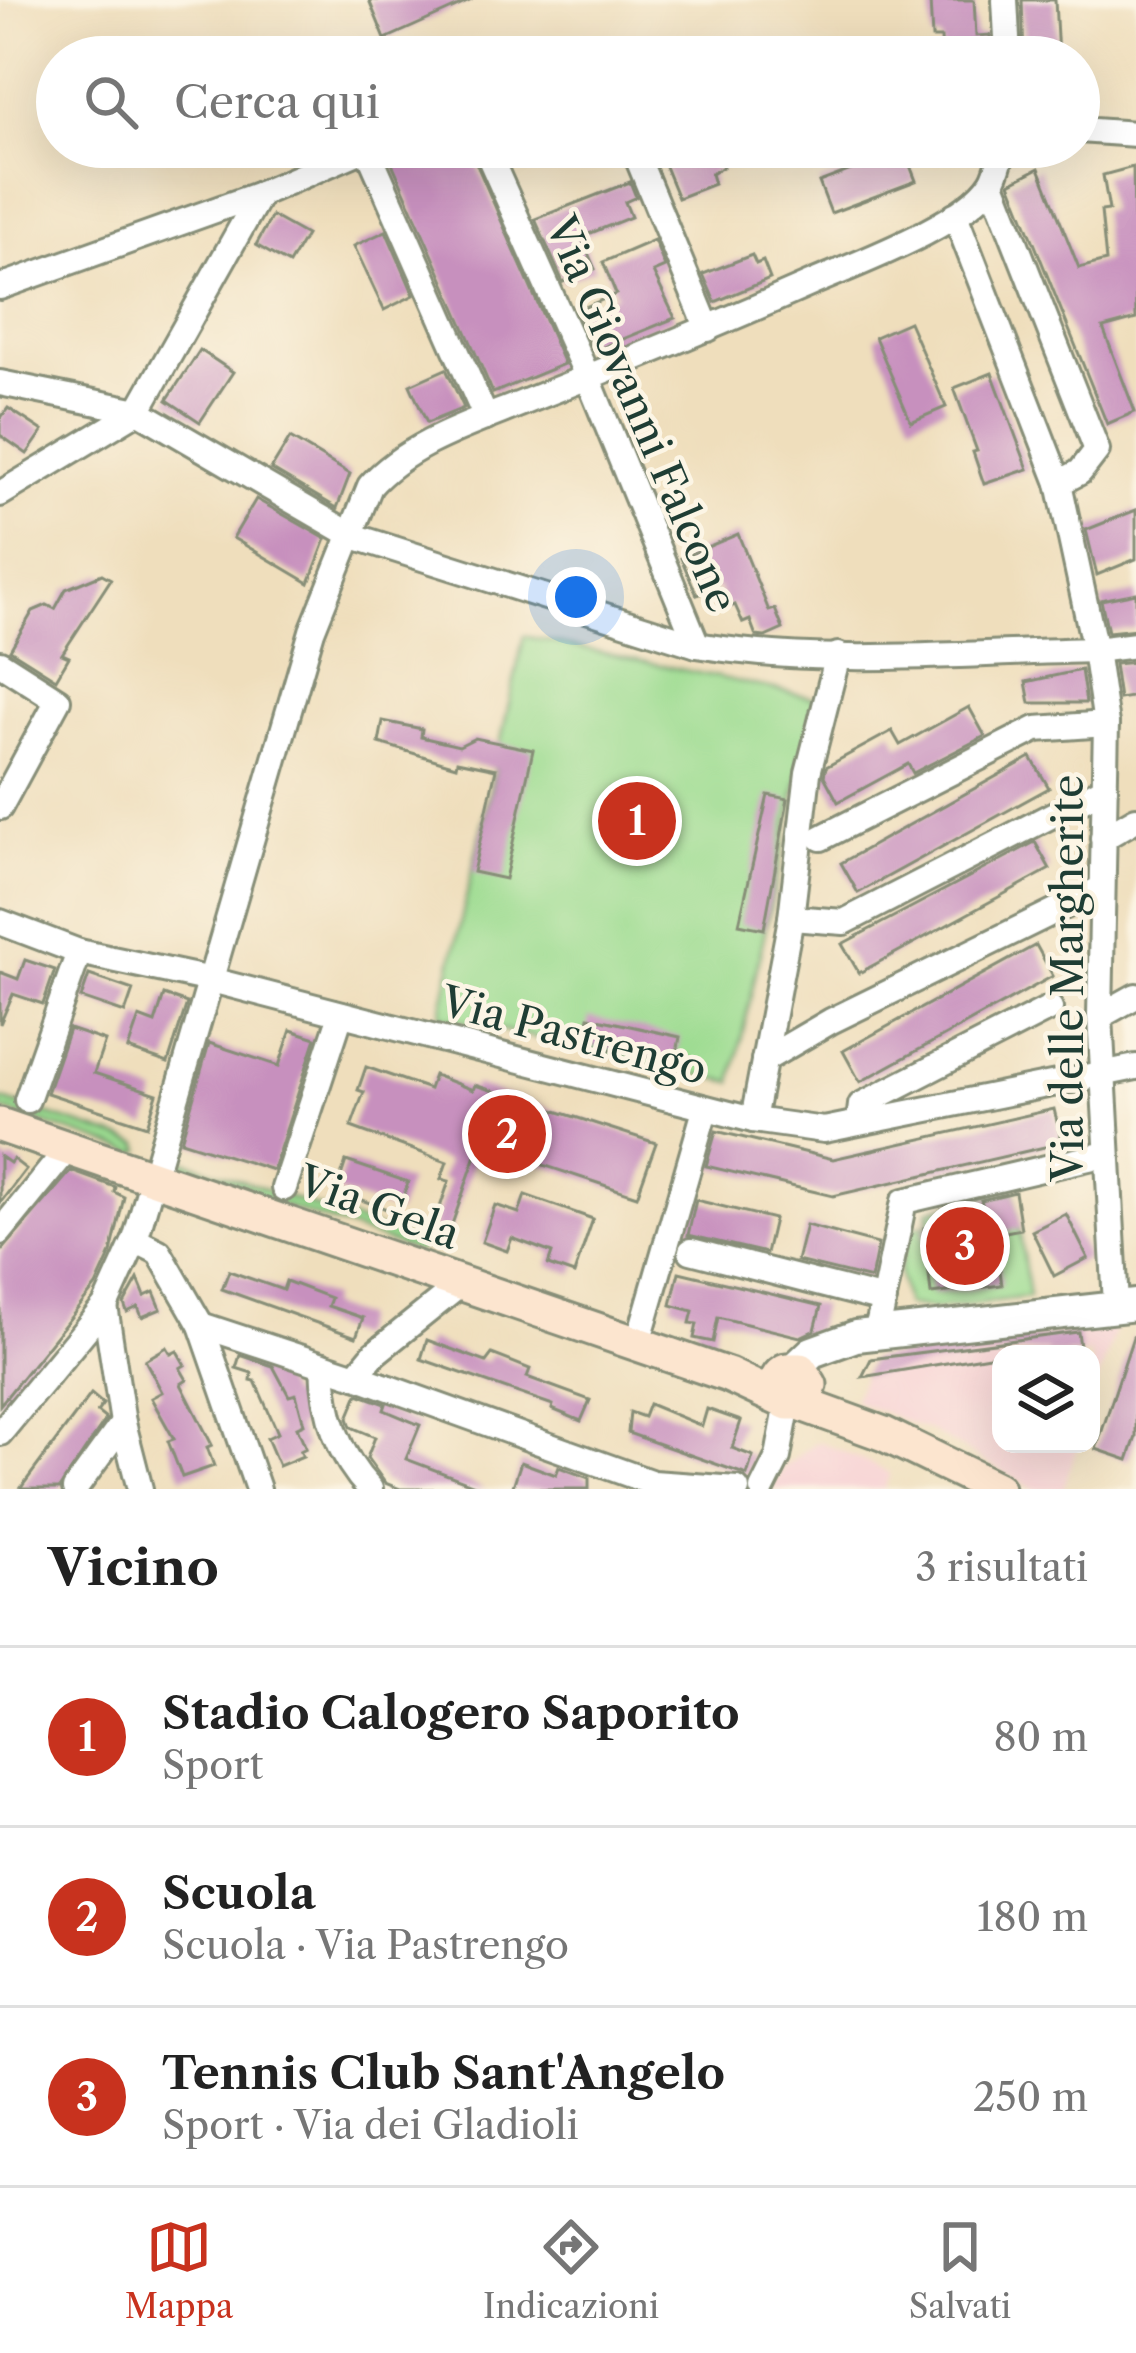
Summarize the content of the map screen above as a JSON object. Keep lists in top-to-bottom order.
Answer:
{
  "streets": {
    "main road": ["Via Gela"],
    "street": ["Via Giovanni Falcone", "Via delle Margherite", "Via Pastrengo"]
  },
  "crossings": [
    ["Via delle Margherite", "Via Pastrengo"]
  ],
  "page": {
    "search": "Cerca qui",
    "pins": ["1", "2", "3"],
    "heading": ["Vicino", "3 risultati"],
    "list": [
      {
        "mark": "1",
        "name": "Stadio Calogero Saporito",
        "note": "Sport",
        "value": "80 m"
      },
      {
        "mark": "2",
        "name": "Scuola",
        "note": "Scuola · Via Pastrengo",
        "value": "180 m"
      },
      {
        "mark": "3",
        "name": "Tennis Club Sant'Angelo",
        "note": "Sport · Via dei Gladioli",
        "value": "250 m"
      }
    ],
    "nav": ["Mappa", "Indicazioni", "Salvati"]
  }
}
